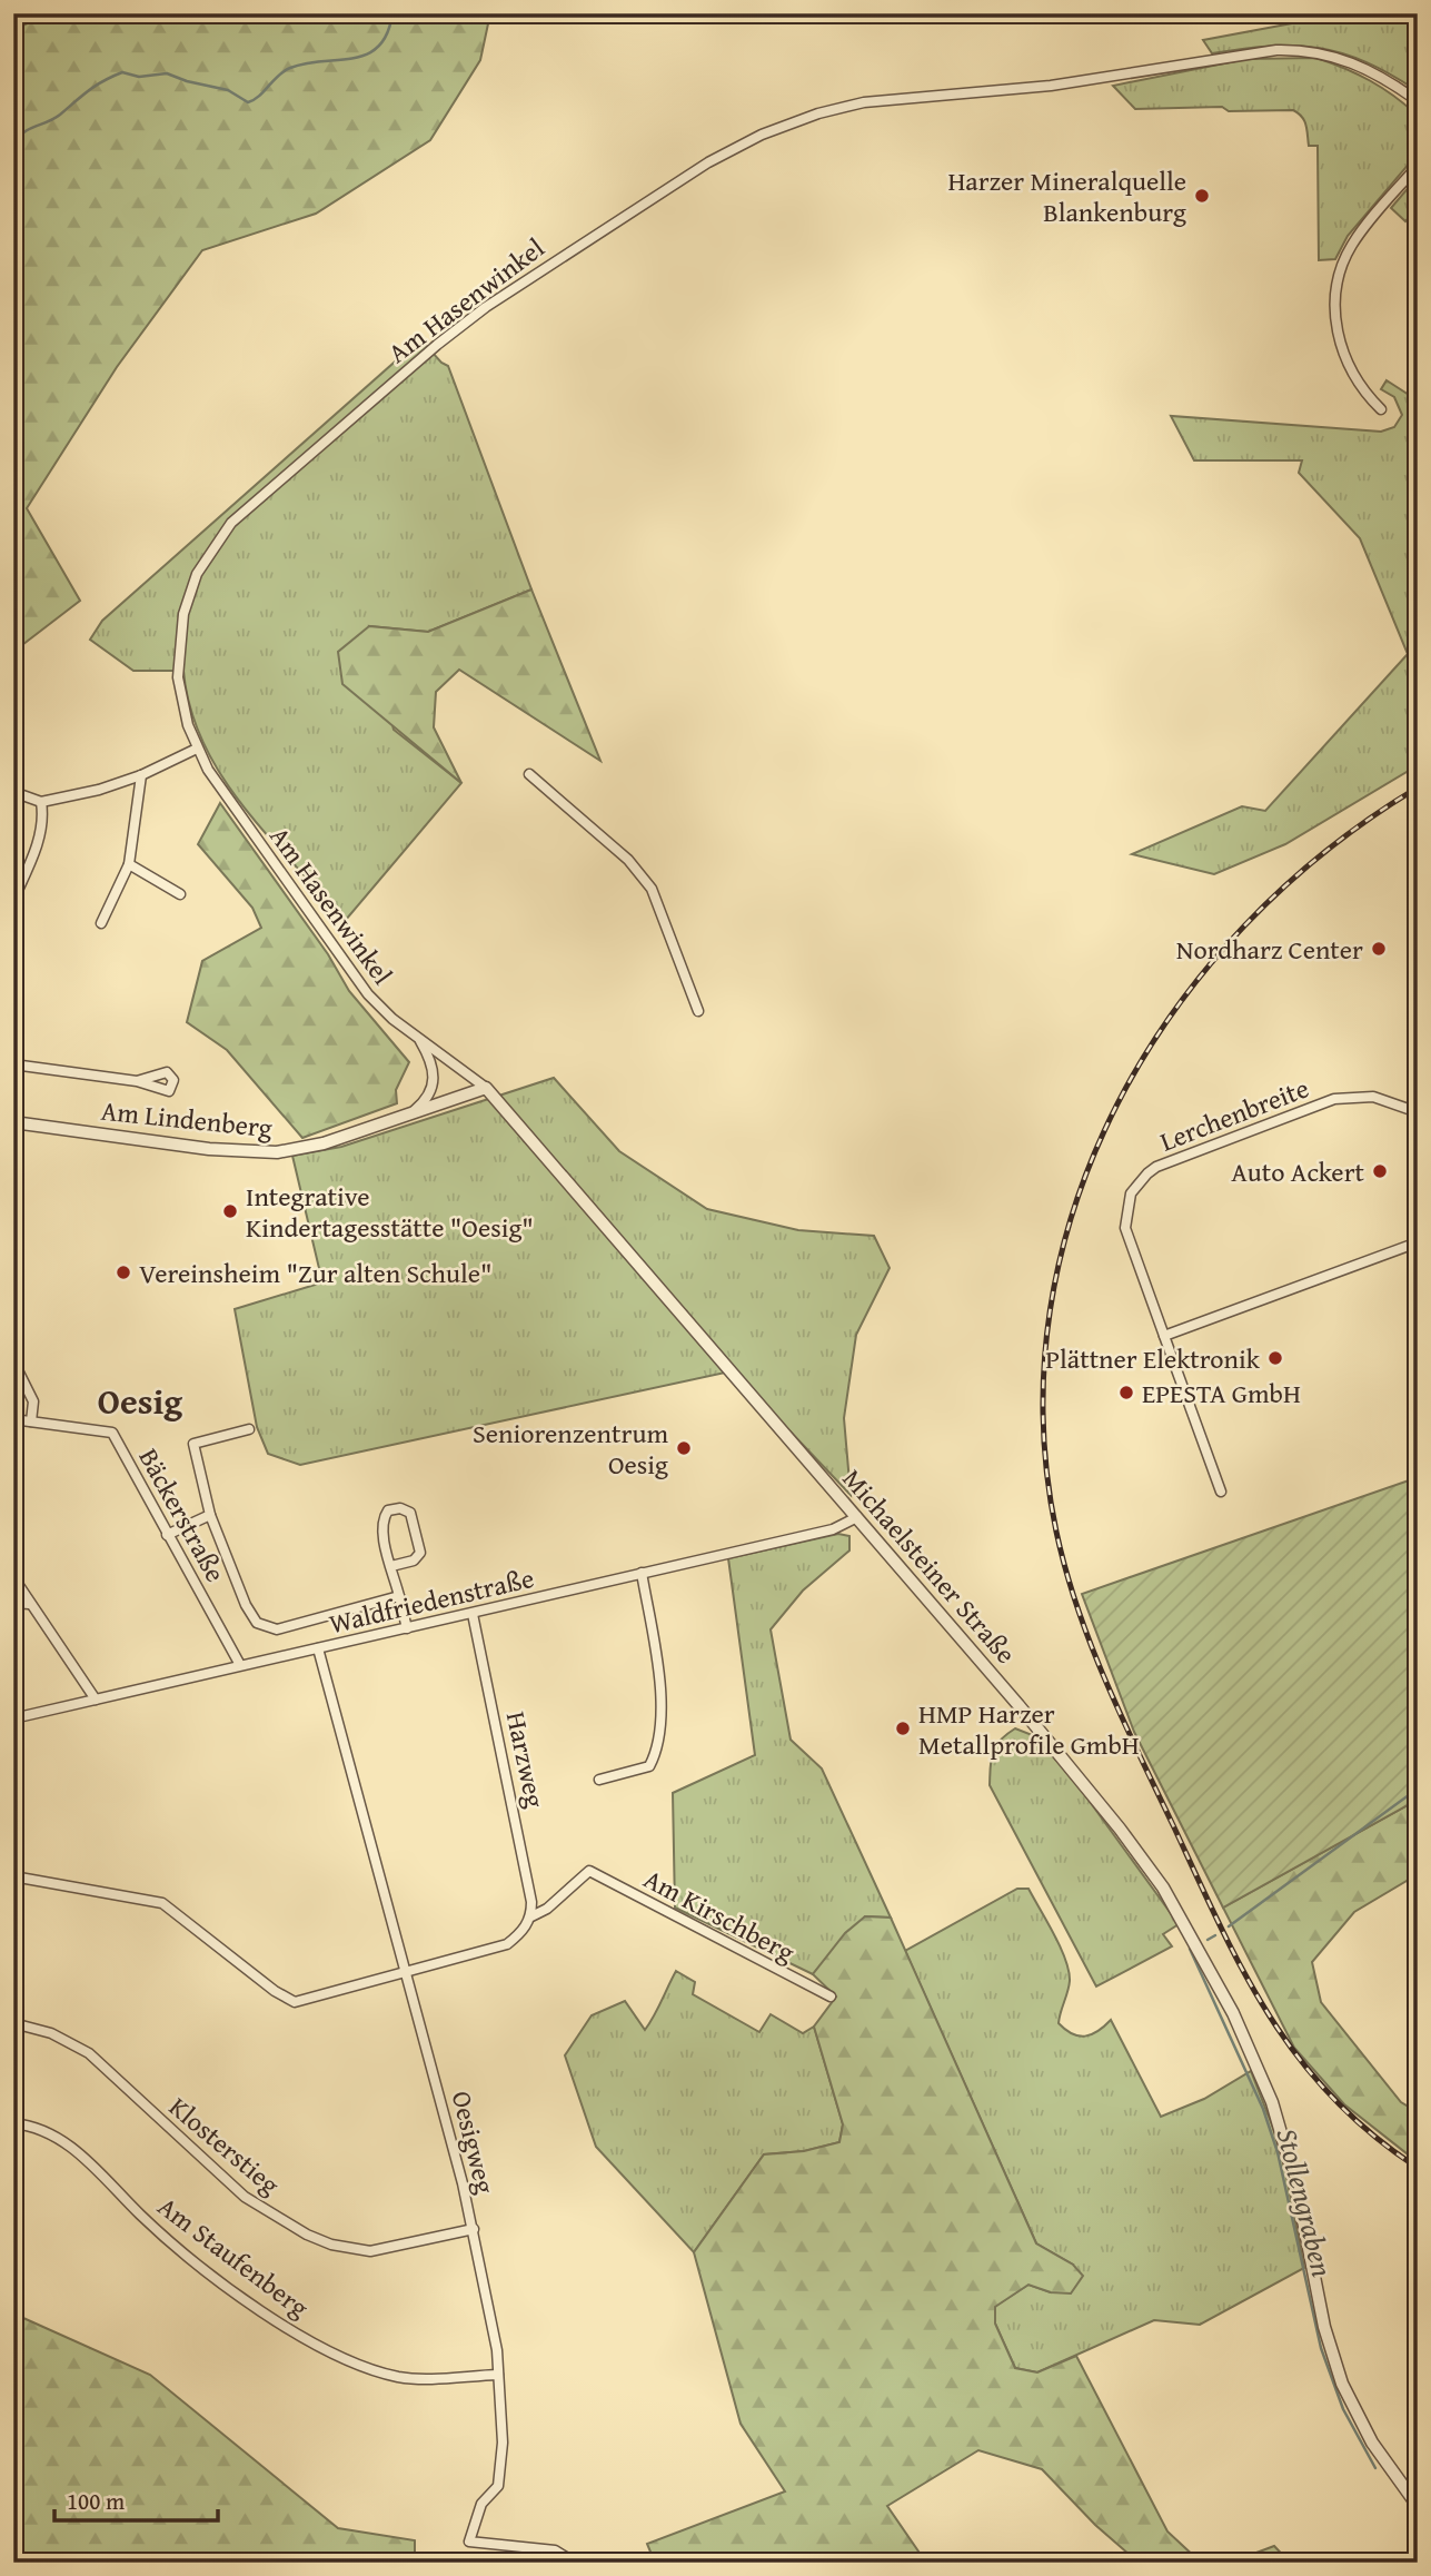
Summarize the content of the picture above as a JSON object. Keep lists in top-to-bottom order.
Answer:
{
  "streets": {
    "street": [
      "Am Hasenwinkel",
      "Lerchenbreite",
      "Am Lindenberg",
      "Bäckerstraße",
      "Michaelsteiner Straße",
      "Waldfriedenstraße",
      "Harzweg",
      "Am Kirschberg",
      "Oesigweg",
      "Klosterstieg",
      "Am Staufenberg"
    ]
  },
  "crossings": [
    ["Am Hasenwinkel", "Am Lindenberg"],
    ["Am Hasenwinkel", "Michaelsteiner Straße"],
    ["Am Lindenberg", "Michaelsteiner Straße"],
    ["Bäckerstraße", "Waldfriedenstraße"],
    ["Michaelsteiner Straße", "Waldfriedenstraße"],
    ["Waldfriedenstraße", "Harzweg"],
    ["Waldfriedenstraße", "Oesigweg"],
    ["Harzweg", "Am Kirschberg"],
    ["Oesigweg", "Klosterstieg"],
    ["Oesigweg", "Am Staufenberg"]
  ],
  "districts": ["Oesig"],
  "water": ["Stollengraben"],
  "places": [
    "Harzer Mineralquelle Blankenburg",
    "Nordharz Center",
    "Auto Ackert",
    "Integrative Kindertagesstätte \"Oesig\"",
    "Vereinsheim \"Zur alten Schule\"",
    "Plättner Elektronik",
    "EPESTA GmbH",
    "Seniorenzentrum Oesig",
    "HMP Harzer Metallprofile GmbH"
  ],
  "scale_bar": "100 m"
}
